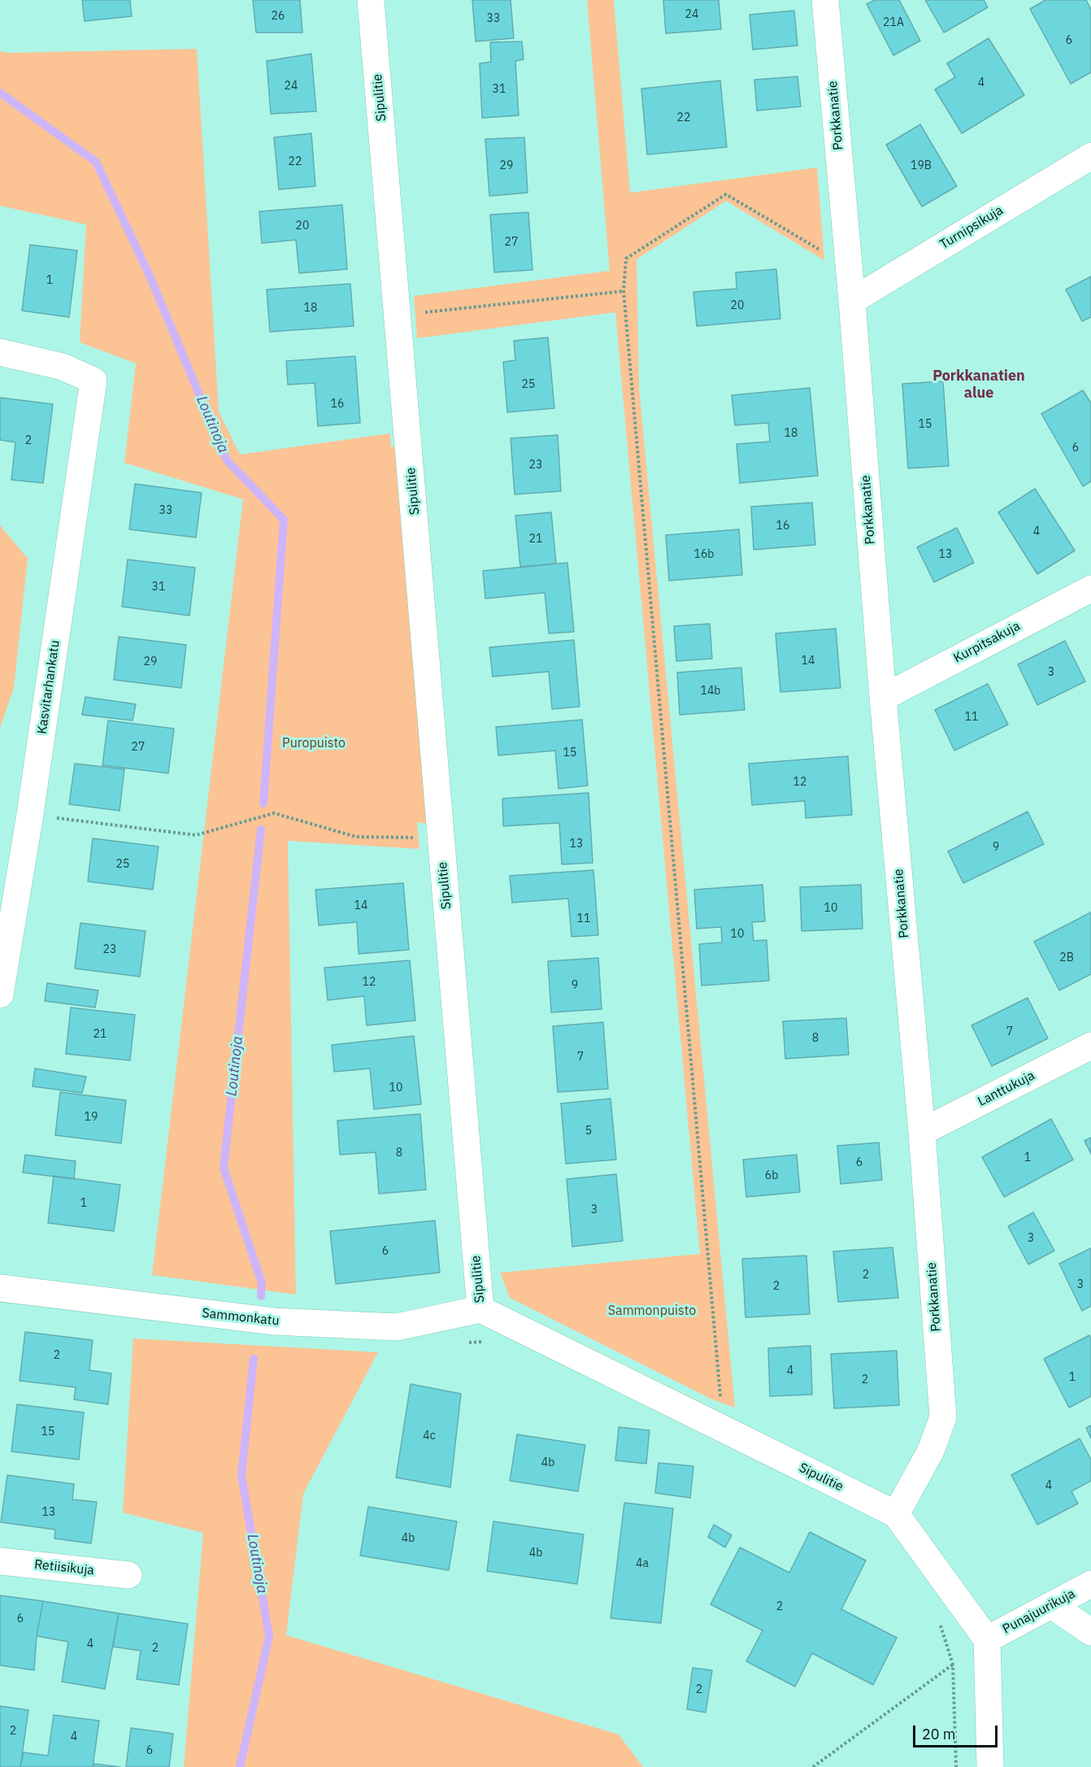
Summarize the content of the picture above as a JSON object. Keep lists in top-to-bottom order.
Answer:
{
  "streets": {
    "street": [
      "Sipulitie",
      "Porkkanatie",
      "Turnipsikuja",
      "Kurpitsakuja",
      "Kasvitarhankatu",
      "Lanttukuja",
      "Sammonkatu",
      "Retiisikuja",
      "Punajuurikuja"
    ]
  },
  "crossings": [
    ["Sipulitie", "Porkkanatie"],
    ["Sipulitie", "Sammonkatu"],
    ["Porkkanatie", "Turnipsikuja"],
    ["Porkkanatie", "Kurpitsakuja"],
    ["Porkkanatie", "Lanttukuja"]
  ],
  "districts": ["Porkkanatien alue"],
  "water": ["Loutinoja"],
  "parks": ["Puropuisto", "Sammonpuisto"],
  "house_numbers": [
    "24",
    "26",
    "33",
    "21A",
    "6",
    "4",
    "24",
    "31",
    "22",
    "22",
    "29",
    "19B",
    "20",
    "27",
    "1",
    "20",
    "18",
    "25",
    "16",
    "15",
    "18",
    "2",
    "6",
    "23",
    "33",
    "16",
    "4",
    "21",
    "16b",
    "13",
    "31",
    "14",
    "29",
    "3",
    "14b",
    "11",
    "27",
    "15",
    "12",
    "13",
    "9",
    "25",
    "14",
    "10",
    "11",
    "10",
    "23",
    "2B",
    "12",
    "9",
    "7",
    "21",
    "8",
    "7",
    "10",
    "19",
    "5",
    "8",
    "1",
    "6",
    "6b",
    "1",
    "3",
    "3",
    "6",
    "2",
    "3",
    "2",
    "2",
    "4",
    "1",
    "2",
    "15",
    "4c",
    "4b",
    "4",
    "13",
    "4b",
    "4b",
    "4a",
    "2",
    "6",
    "4",
    "2",
    "2",
    "2",
    "4",
    "6"
  ],
  "scale_bar": "20 m"
}
